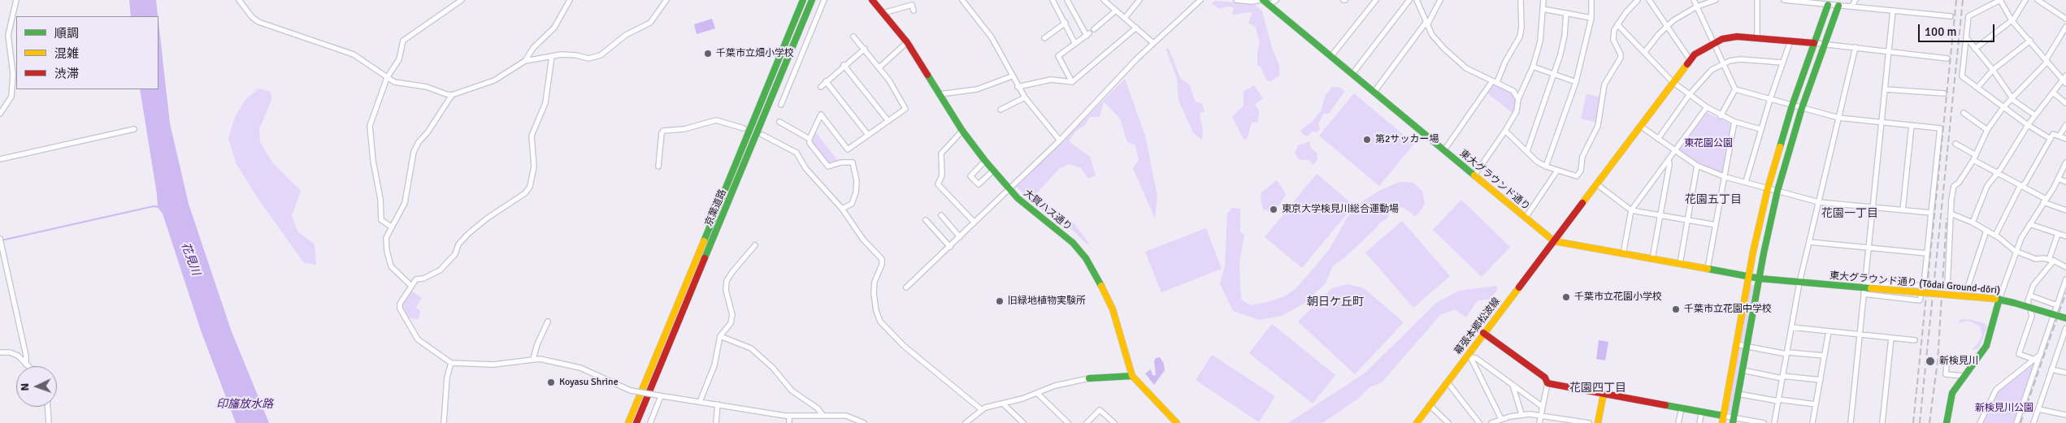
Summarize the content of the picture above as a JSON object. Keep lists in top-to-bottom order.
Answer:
{
  "streets": {
    "main road": [
      "東大グラウンド通り",
      "京葉道路",
      "大賀ハス通り",
      "東大グラウンド通り (Tōdai Ground-dōri)",
      "幕張本郷松波線"
    ]
  },
  "crossings": [
    ["東大グラウンド通り", "東大グラウンド通り (Tōdai Ground-dōri)"],
    ["東大グラウンド通り", "幕張本郷松波線"]
  ],
  "districts": [
    "花園五丁目",
    "花園一丁目",
    "朝日ケ丘町",
    "花園四丁目"
  ],
  "water": ["花見川", "印旛放水路"],
  "parks": ["東花園公園", "新検見川公園"],
  "places": [
    "千葉市立畑小学校",
    "第2サッカー場",
    "東京大学検見川総合運動場",
    "千葉市立花園小学校",
    "旧緑地植物実験所",
    "千葉市立花園中学校",
    "新検見川",
    "Koyasu Shrine"
  ],
  "legend": ["順調", "混雑", "渋滞"],
  "scale_bar": "100 m",
  "north": "left"
}
